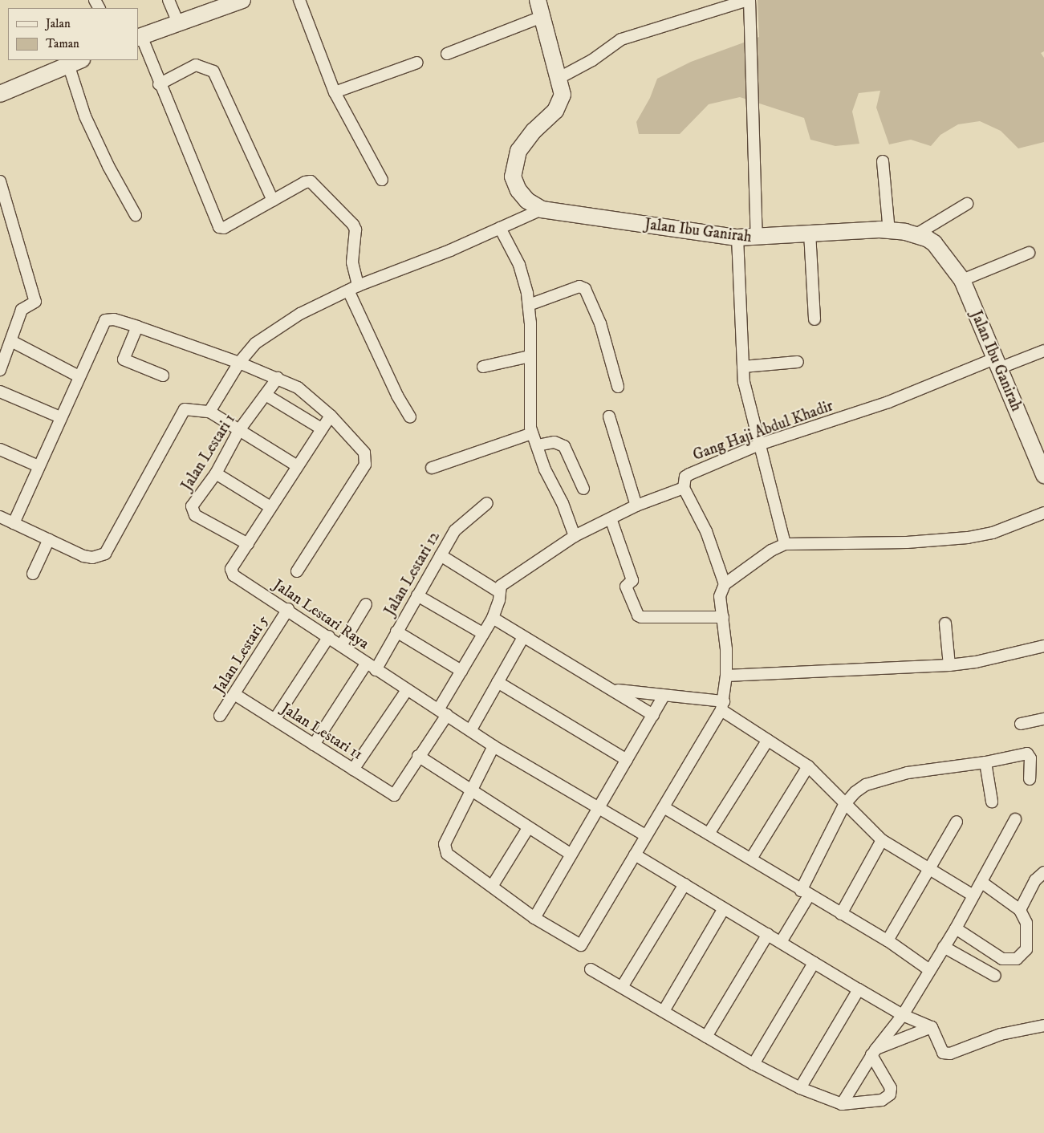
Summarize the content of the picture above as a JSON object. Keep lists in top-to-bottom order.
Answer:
{
  "streets": {
    "main road": ["Jalan Ibu Ganirah"],
    "street": [
      "Gang Haji Abdul Khadir",
      "Jalan Lestari 1",
      "Jalan Lestari 12",
      "Jalan Lestari Raya",
      "Jalan Lestari 5",
      "Jalan Lestari 11"
    ]
  },
  "crossings": [
    ["Jalan Ibu Ganirah", "Gang Haji Abdul Khadir"],
    ["Jalan Lestari 1", "Jalan Lestari Raya"],
    ["Jalan Lestari 12", "Jalan Lestari Raya"],
    ["Jalan Lestari Raya", "Jalan Lestari 5"],
    ["Jalan Lestari 5", "Jalan Lestari 11"]
  ],
  "legend": ["Jalan", "Taman"]
}
